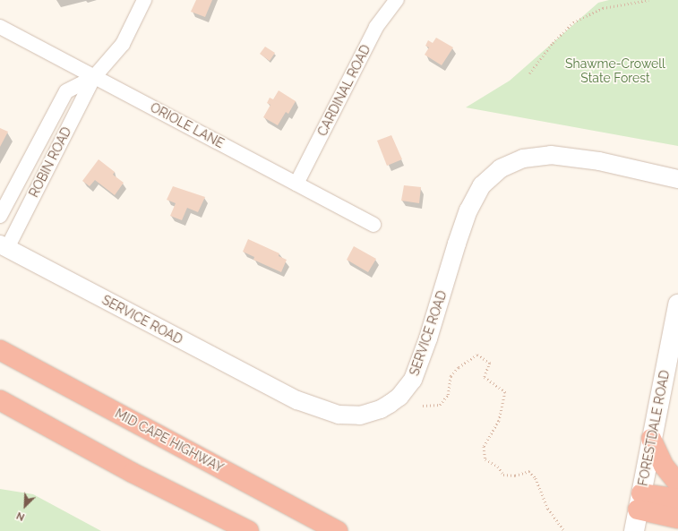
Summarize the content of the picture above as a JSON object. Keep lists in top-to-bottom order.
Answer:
{
  "streets": {
    "highway": ["MID CAPE HIGHWAY"],
    "main road": ["FORESTDALE ROAD"],
    "street": [
      "CARDINAL ROAD",
      "ORIOLE LANE",
      "ROBIN ROAD",
      "SERVICE ROAD"
    ]
  },
  "crossings": [
    ["CARDINAL ROAD", "ORIOLE LANE"],
    ["ORIOLE LANE", "ROBIN ROAD"],
    ["ROBIN ROAD", "SERVICE ROAD"]
  ],
  "parks": ["Shawme-Crowell State Forest"],
  "north": "bottom left"
}
